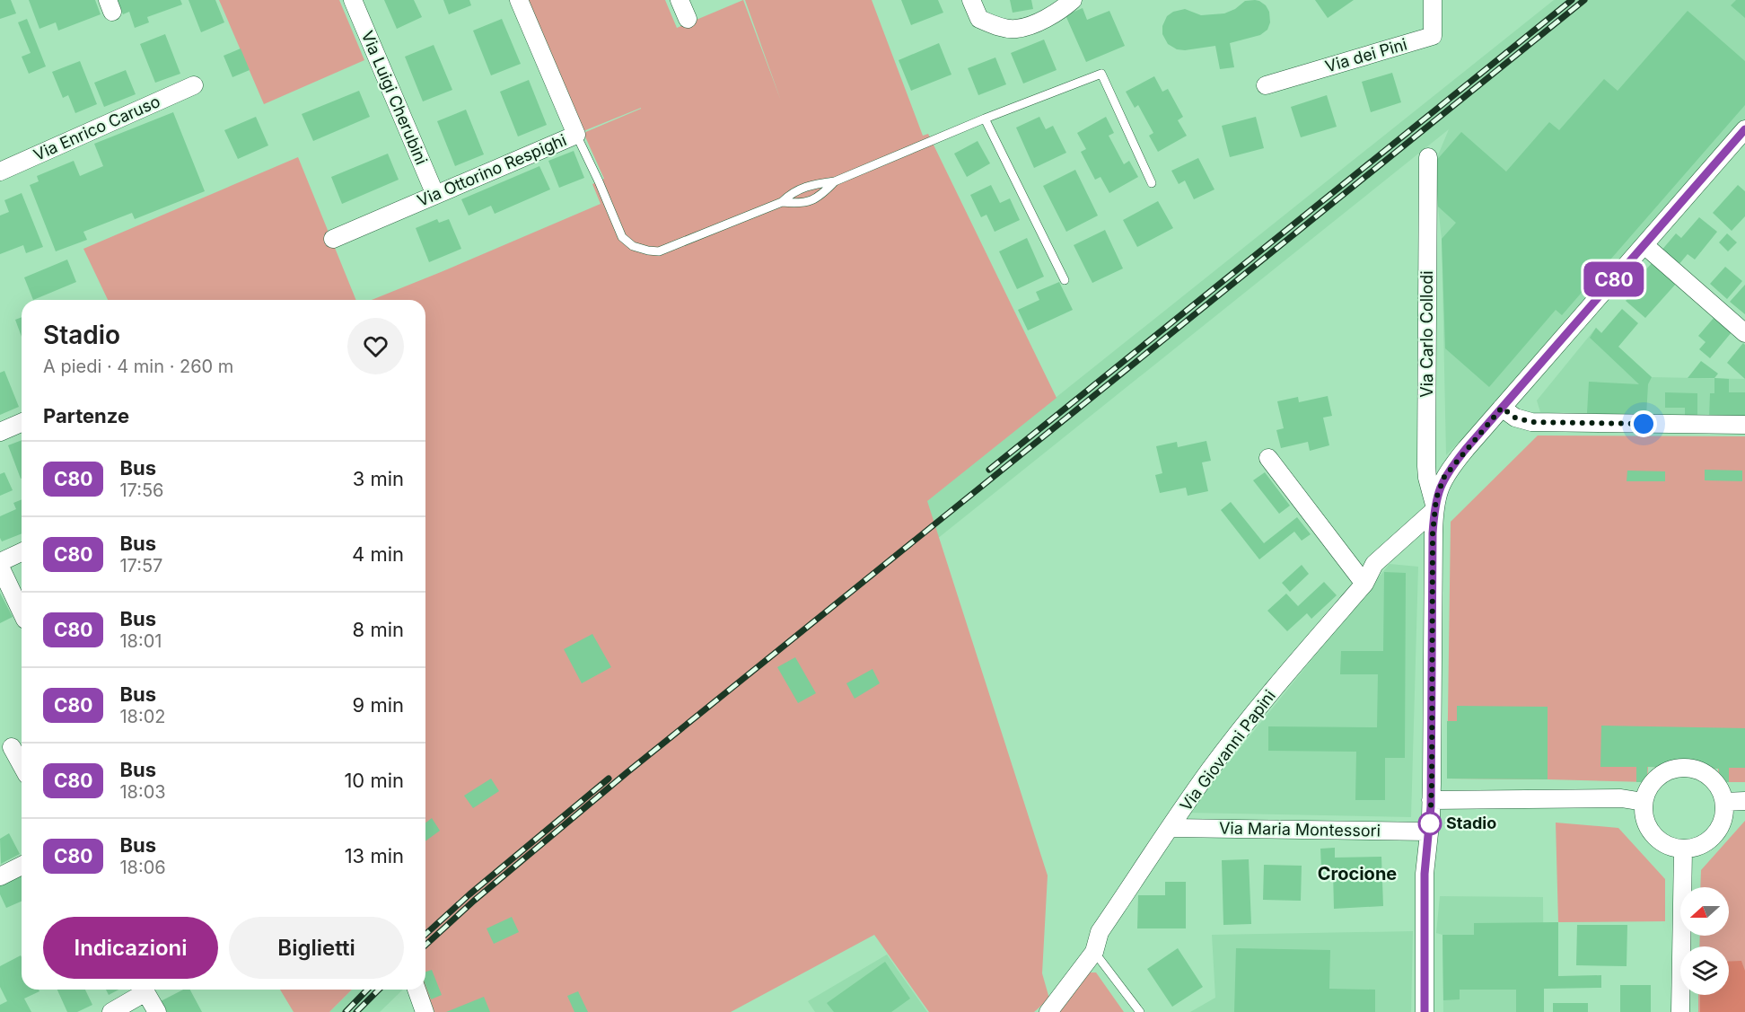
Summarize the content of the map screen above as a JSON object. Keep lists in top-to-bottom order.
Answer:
{
  "streets": {
    "street": [
      "Via dei Pini",
      "Via Luigi Cherubini",
      "Via Enrico Caruso",
      "Via Ottorino Respighi",
      "Via Carlo Collodi",
      "Via Giovanni Papini",
      "Via Maria Montessori"
    ]
  },
  "crossings": [
    ["Via Luigi Cherubini", "Via Ottorino Respighi"],
    ["Via Carlo Collodi", "Via Giovanni Papini"],
    ["Via Giovanni Papini", "Via Maria Montessori"]
  ],
  "districts": ["Crocione"],
  "places": ["Stadio"],
  "lines": ["bus line C80"],
  "north": "left",
  "page": {
    "on_map": "C80",
    "heading": [
      ["Stadio", "A piedi · 4 min · 260 m"],
      "Partenze"
    ],
    "list": [
      {
        "mark": "C80",
        "name": "Bus",
        "note": "17:56",
        "value": "3 min"
      },
      {
        "mark": "C80",
        "name": "Bus",
        "note": "17:57",
        "value": "4 min"
      },
      {
        "mark": "C80",
        "name": "Bus",
        "note": "18:01",
        "value": "8 min"
      },
      {
        "mark": "C80",
        "name": "Bus",
        "note": "18:02",
        "value": "9 min"
      },
      {
        "mark": "C80",
        "name": "Bus",
        "note": "18:03",
        "value": "10 min"
      },
      {
        "mark": "C80",
        "name": "Bus",
        "note": "18:06",
        "value": "13 min"
      }
    ],
    "buttons": ["Indicazioni", "Biglietti"]
  }
}
